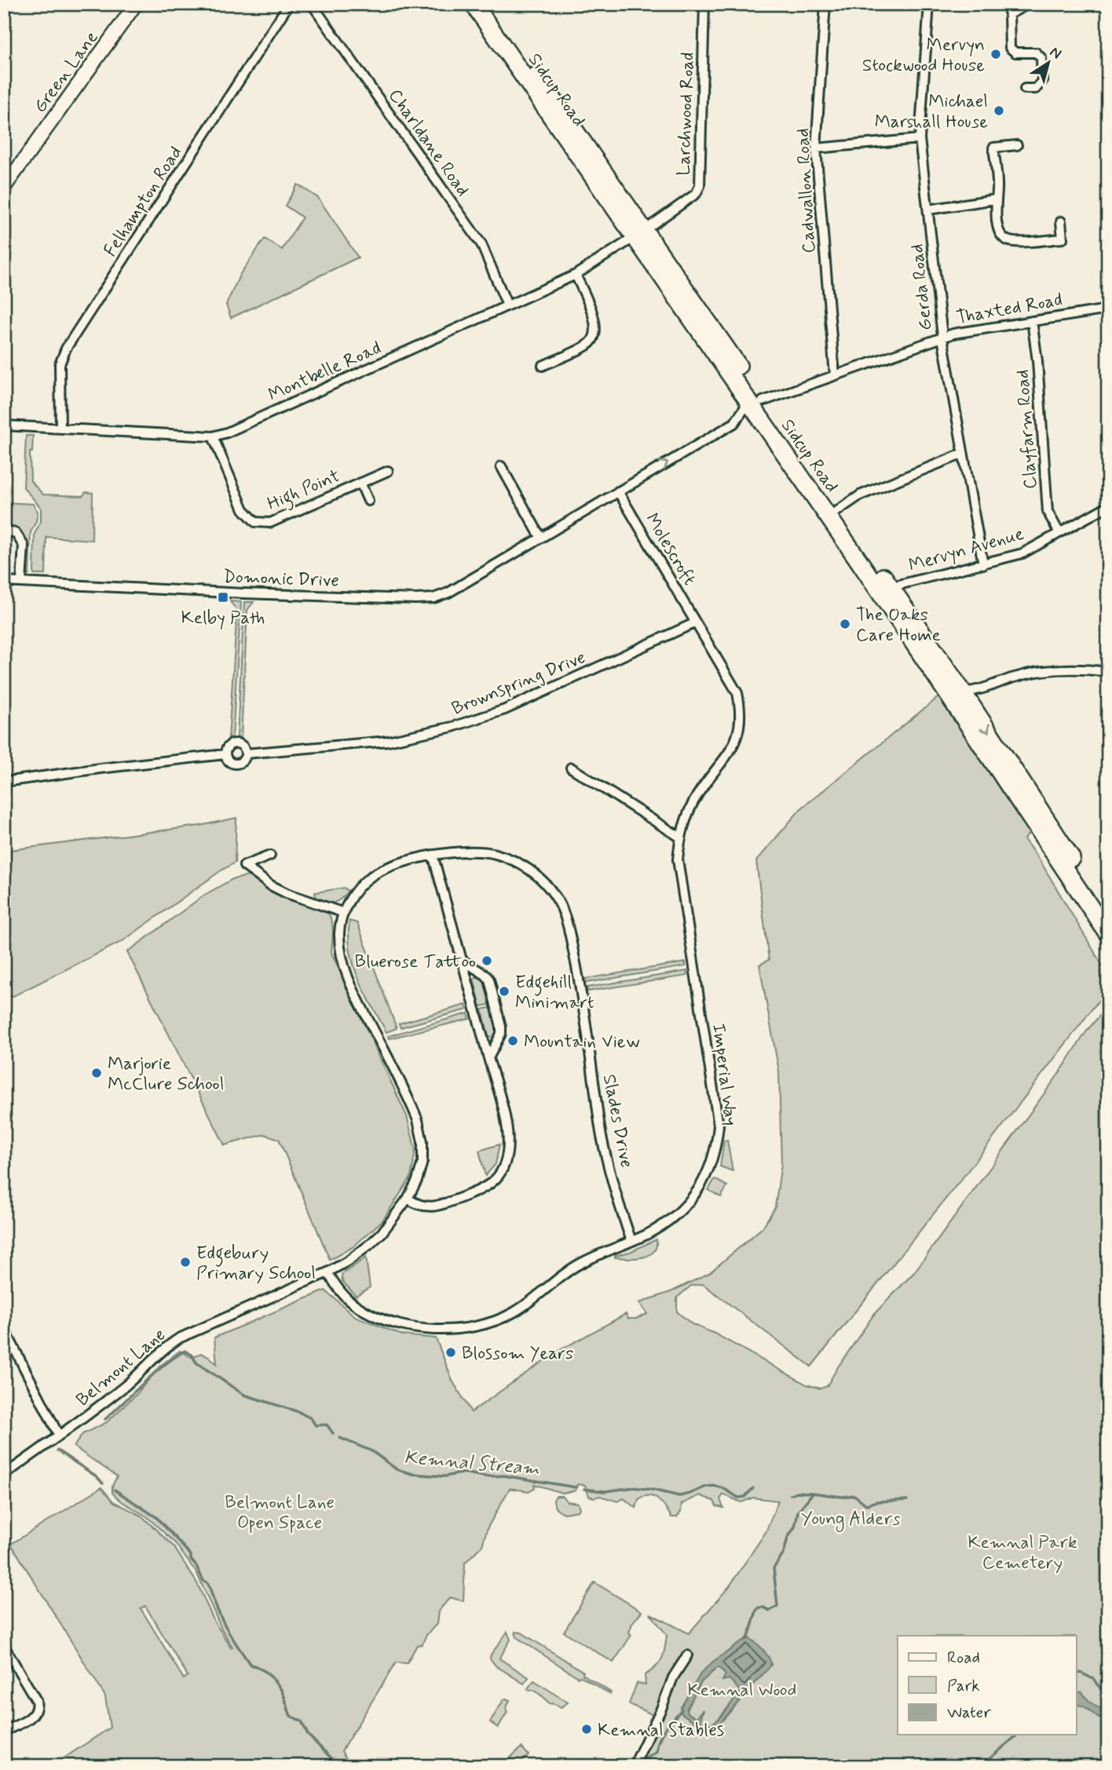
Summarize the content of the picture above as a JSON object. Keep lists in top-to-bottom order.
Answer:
{
  "streets": {
    "highway": ["Sidcup Road"],
    "main road": ["Green Lane"],
    "street": [
      "Larchwood Road",
      "Charldane Road",
      "Cadwallon Road",
      "Felhampton Road",
      "Gerda Road",
      "Thaxted Road",
      "Montbelle Road",
      "Clayfarm Road",
      "High Point",
      "Molescroft",
      "Mervyn Avenue",
      "Domonic Drive",
      "Brownspring Drive",
      "Imperial Way",
      "Slades Drive",
      "Belmont Lane"
    ]
  },
  "crossings": [
    ["Sidcup Road", "Larchwood Road"],
    ["Sidcup Road", "Thaxted Road"],
    ["Sidcup Road", "Montbelle Road"],
    ["Sidcup Road", "Mervyn Avenue"],
    ["Sidcup Road", "Domonic Drive"],
    ["Larchwood Road", "Montbelle Road"],
    ["Charldane Road", "Montbelle Road"],
    ["Cadwallon Road", "Thaxted Road"],
    ["Felhampton Road", "Montbelle Road"],
    ["Gerda Road", "Thaxted Road"],
    ["Gerda Road", "Mervyn Avenue"],
    ["Thaxted Road", "Clayfarm Road"],
    ["Thaxted Road", "Domonic Drive"],
    ["Montbelle Road", "High Point"],
    ["Clayfarm Road", "Mervyn Avenue"],
    ["Molescroft", "Domonic Drive"],
    ["Molescroft", "Brownspring Drive"],
    ["Molescroft", "Imperial Way"],
    ["Brownspring Drive", "Imperial Way"],
    ["Imperial Way", "Slades Drive"],
    ["Imperial Way", "Belmont Lane"],
    ["Slades Drive", "Belmont Lane"]
  ],
  "water": ["Kemnal Stream"],
  "parks": [
    "Belmont Lane Open Space",
    "Young Alders",
    "Kemnal Park Cemetery",
    "Kemnal Wood"
  ],
  "places": {
    "other": [
      "Mervyn Stockwood House",
      "Michael Marshall House",
      "The Oaks Care Home",
      "Bluerose Tattoo",
      "Edgehill Minimart",
      "Mountain View",
      "Marjorie McClure School",
      "Edgebury Primary School",
      "Blossom Years",
      "Kemnal Stables"
    ],
    "transit": ["Kelby Path"]
  },
  "legend": ["Road", "Park", "Water"],
  "north": "top right"
}
